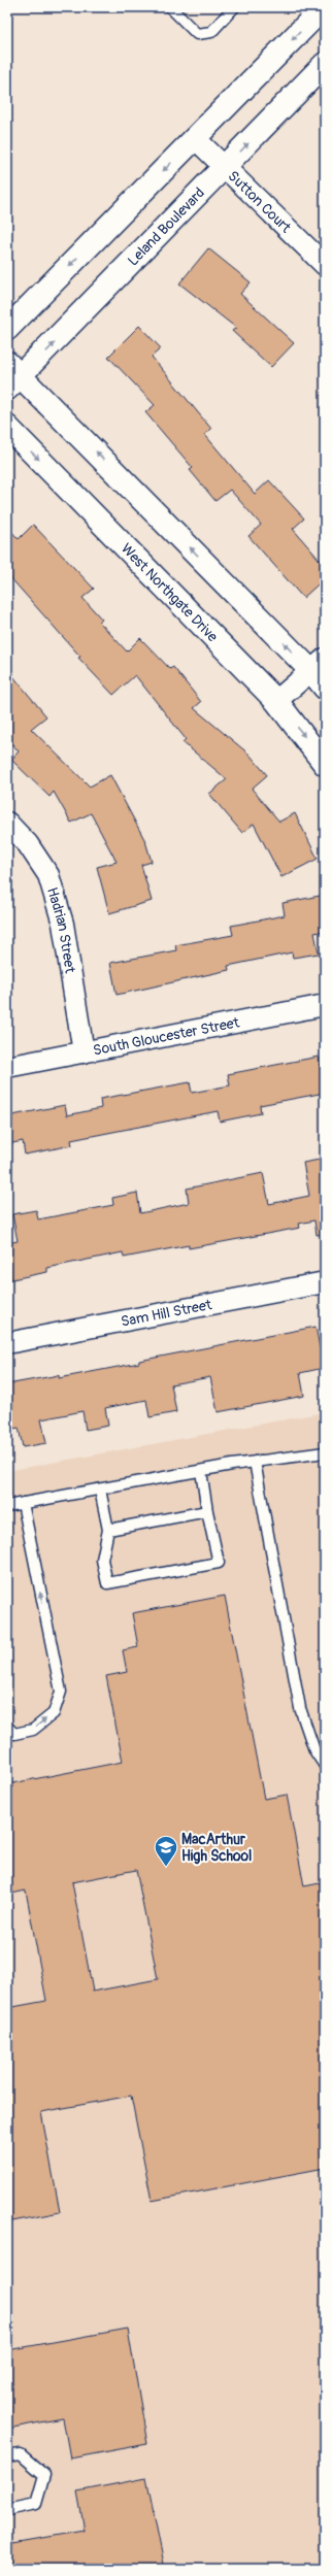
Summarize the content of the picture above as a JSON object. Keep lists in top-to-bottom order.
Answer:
{
  "streets": {
    "street": [
      "Sutton Court",
      "Leland Boulevard",
      "West Northgate Drive",
      "Hadrian Street",
      "South Gloucester Street",
      "Sam Hill Street"
    ]
  },
  "crossings": [
    ["Sutton Court", "Leland Boulevard"],
    ["Hadrian Street", "South Gloucester Street"]
  ],
  "places": {
    "school or university": ["MacArthur High School"]
  }
}
